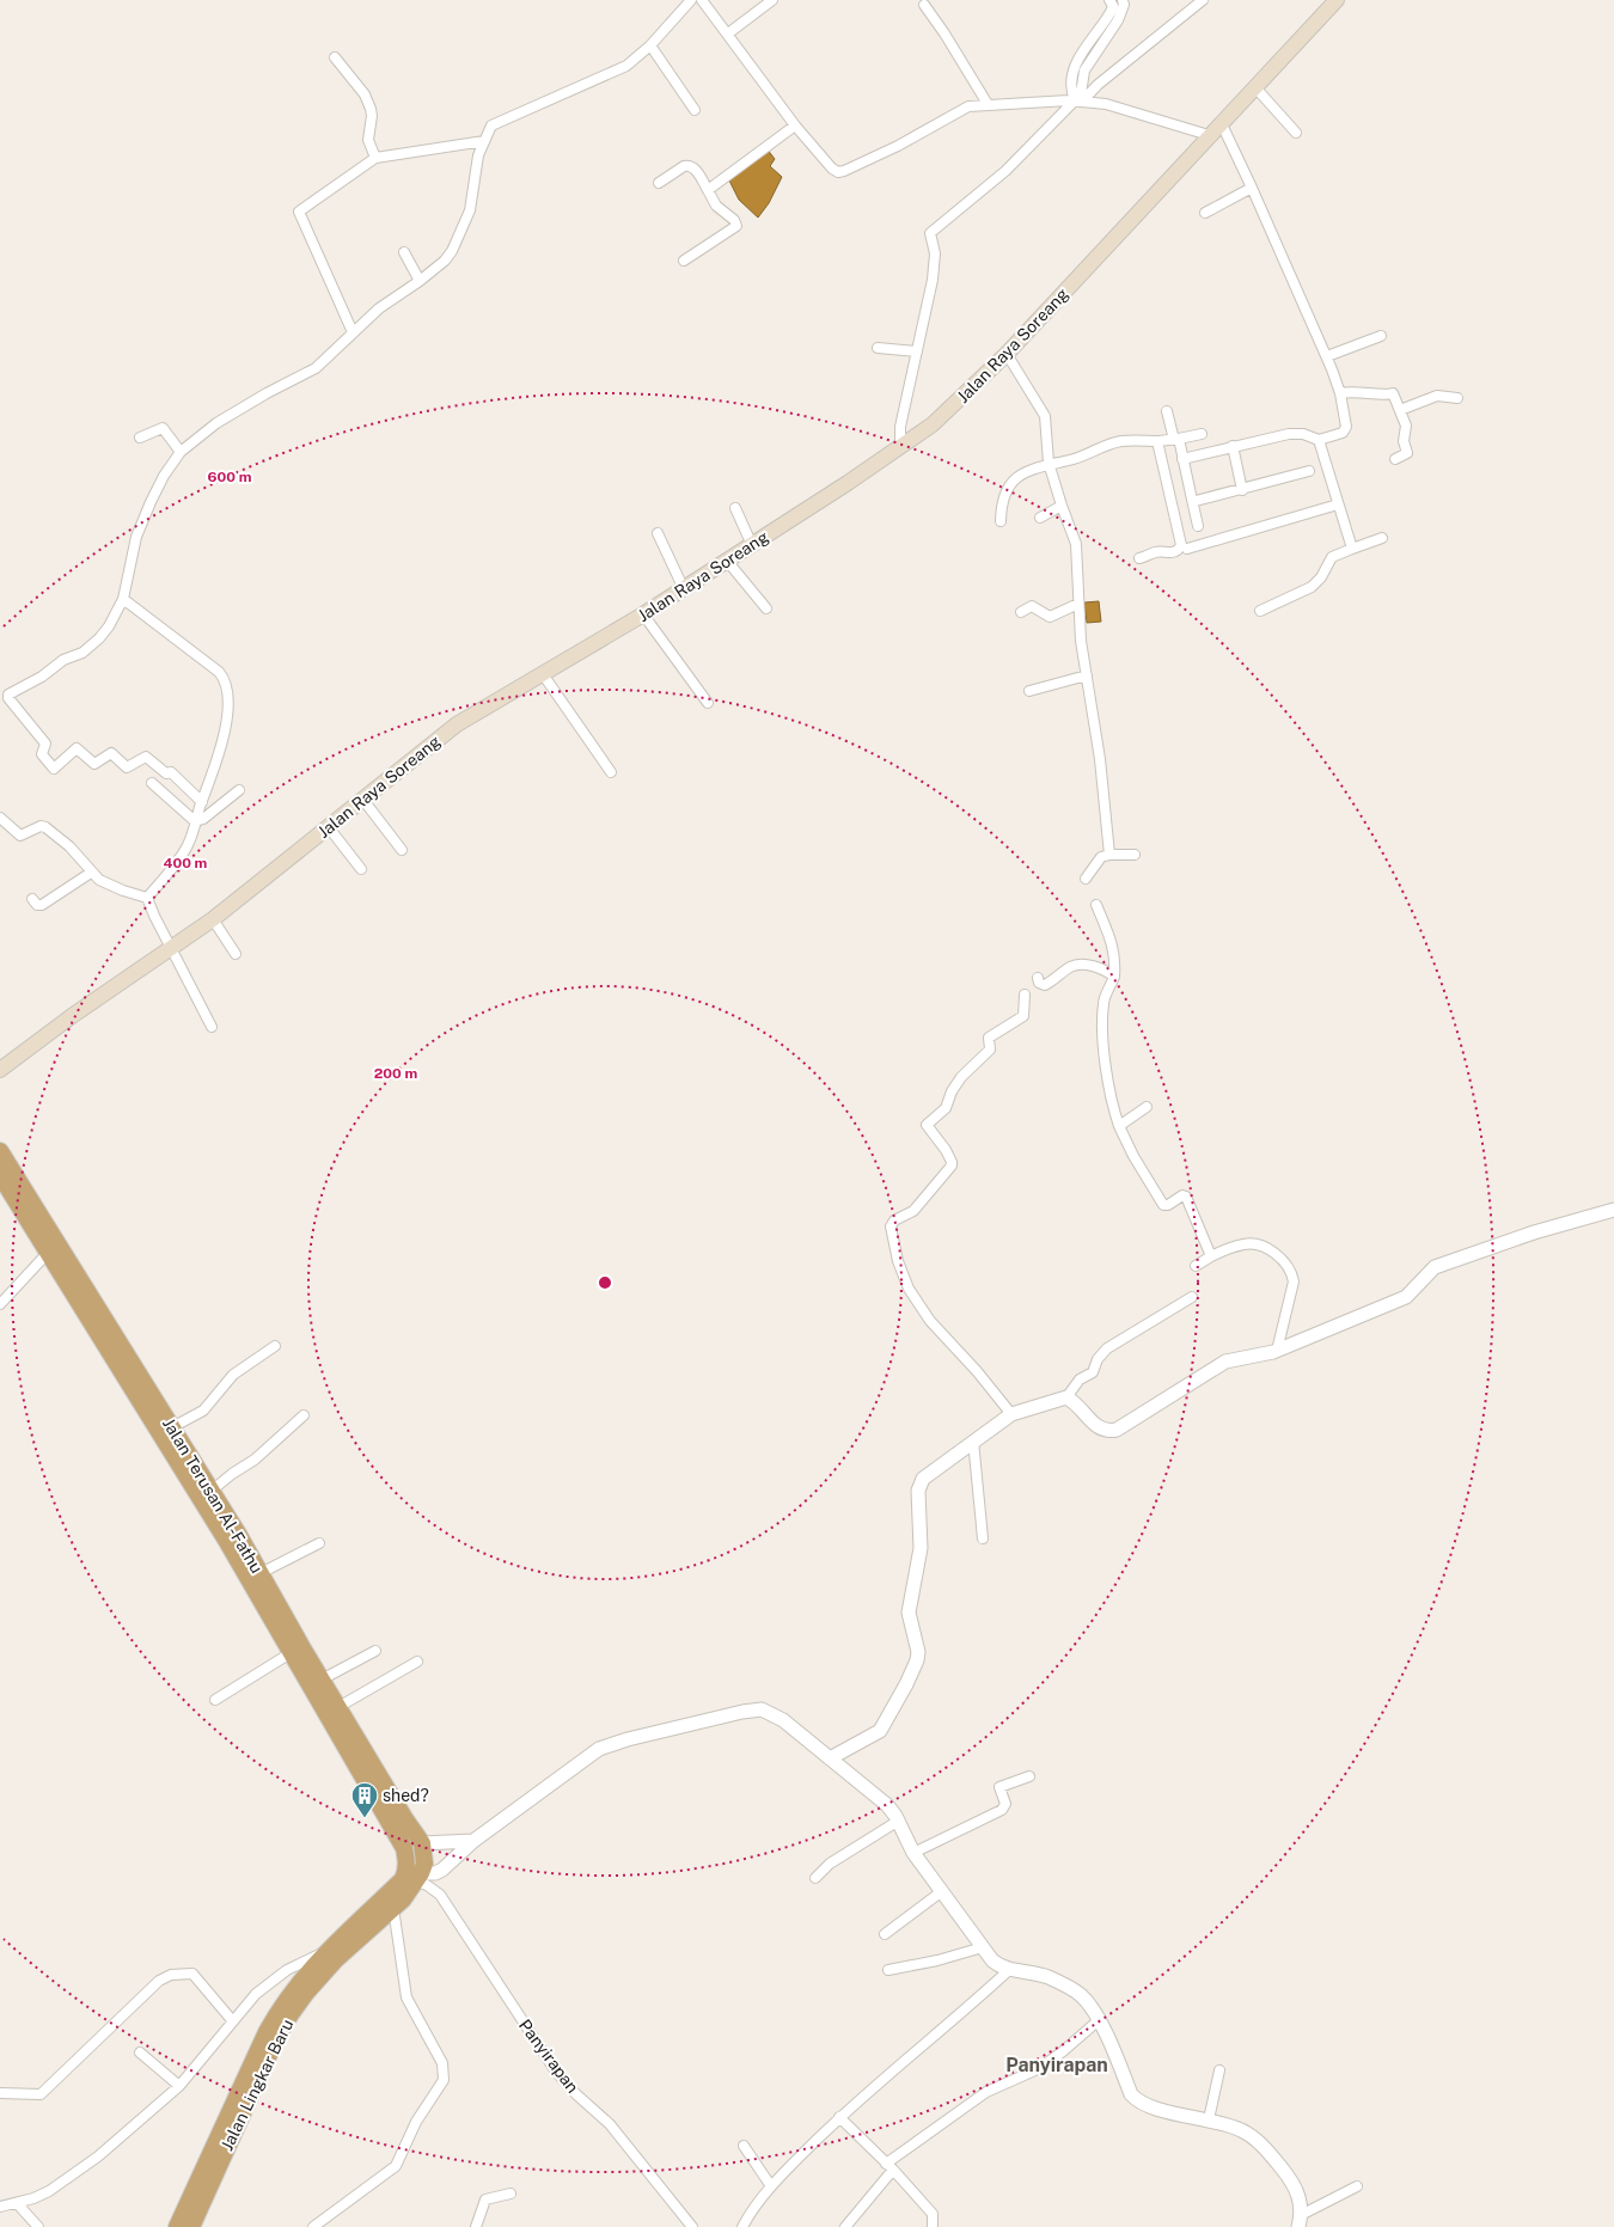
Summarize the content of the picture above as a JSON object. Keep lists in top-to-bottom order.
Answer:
{
  "streets": {
    "highway": ["Jalan Terusan Al-Fathu", "Jalan Lingkar Baru"],
    "main road": ["Jalan Raya Soreang"],
    "street": ["Panyirapan"]
  },
  "crossings": [
    ["Jalan Terusan Al-Fathu", "Jalan Lingkar Baru"],
    ["Panyirapan", "Jalan Lingkar Baru"]
  ],
  "districts": ["Panyirapan"],
  "places": {
    "building": ["shed?"]
  },
  "rings": ["600 m", "400 m", "200 m"]
}
